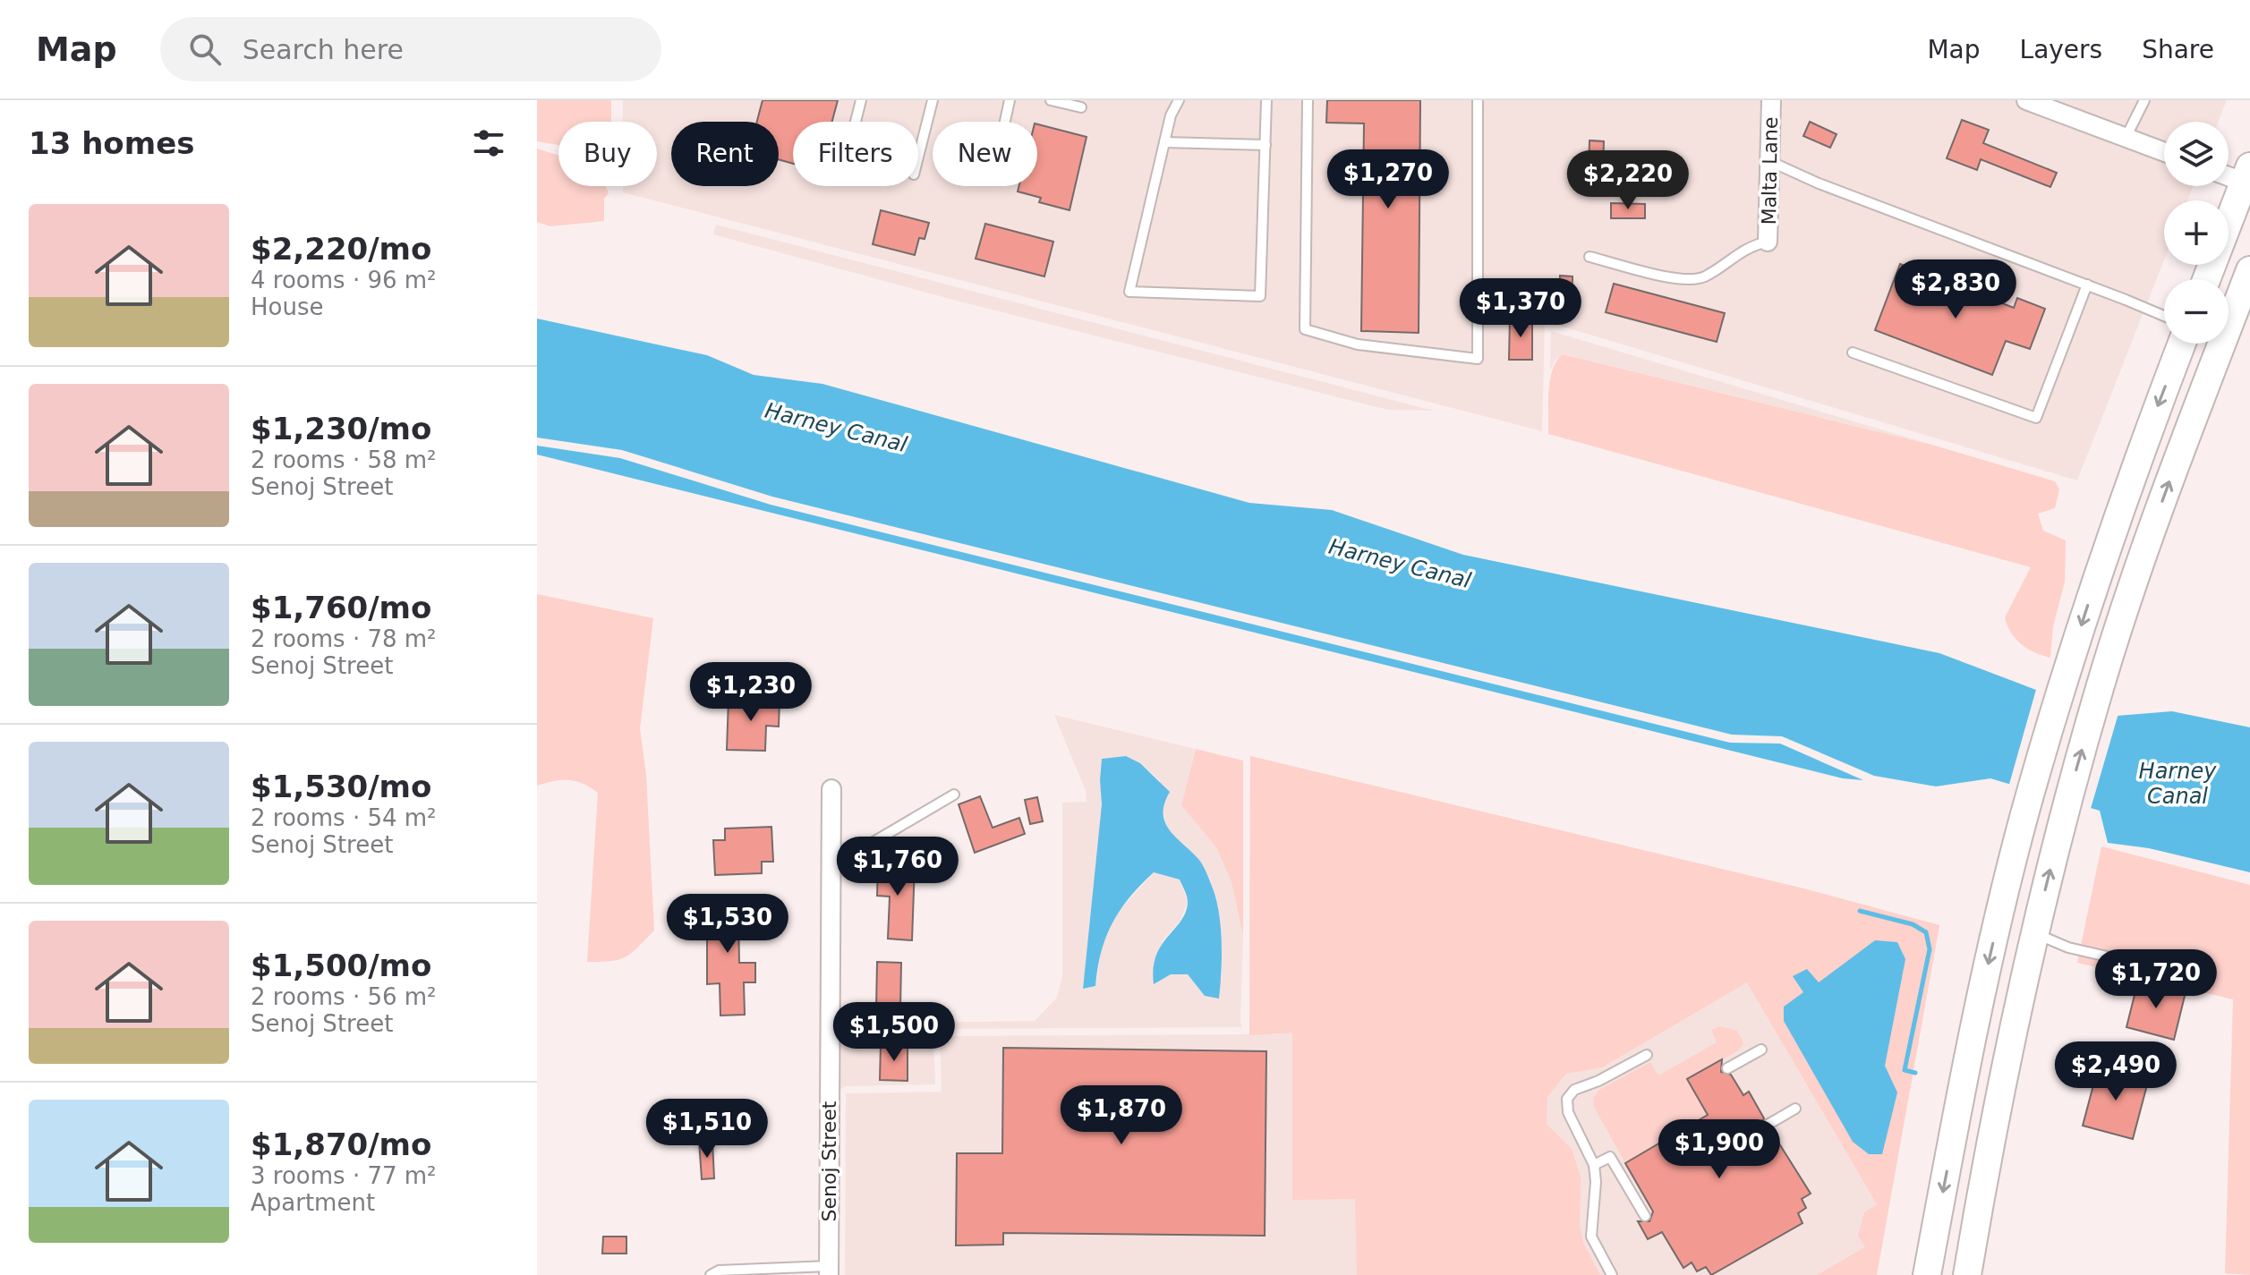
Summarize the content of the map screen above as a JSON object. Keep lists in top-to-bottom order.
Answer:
{
  "streets": {
    "street": ["Malta Lane", "Senoj Street"]
  },
  "water": ["Harney Canal"],
  "page": {
    "header": "Map",
    "search": "Search here",
    "nav": ["Map", "Layers", "Share"],
    "heading": "13 homes",
    "map_buttons": ["+", "−"],
    "chip": [
      "Buy",
      "Rent",
      "Filters",
      "New"
    ],
    "price": [
      "$1,270",
      "$2,220",
      "$2,830",
      "$1,370",
      "$1,230",
      "$1,760",
      "$1,530",
      "$1,720",
      "$1,500",
      "$2,490",
      "$1,870",
      "$1,510",
      "$1,900"
    ],
    "list": [
      {
        "name": "$2,220/mo",
        "note": "4 rooms · 96 m² · House"
      },
      {
        "name": "$1,230/mo",
        "note": "2 rooms · 58 m² · Senoj Street"
      },
      {
        "name": "$1,760/mo",
        "note": "2 rooms · 78 m² · Senoj Street"
      },
      {
        "name": "$1,530/mo",
        "note": "2 rooms · 54 m² · Senoj Street"
      },
      {
        "name": "$1,500/mo",
        "note": "2 rooms · 56 m² · Senoj Street"
      },
      {
        "name": "$1,870/mo",
        "note": "3 rooms · 77 m² · Apartment"
      }
    ]
  }
}
